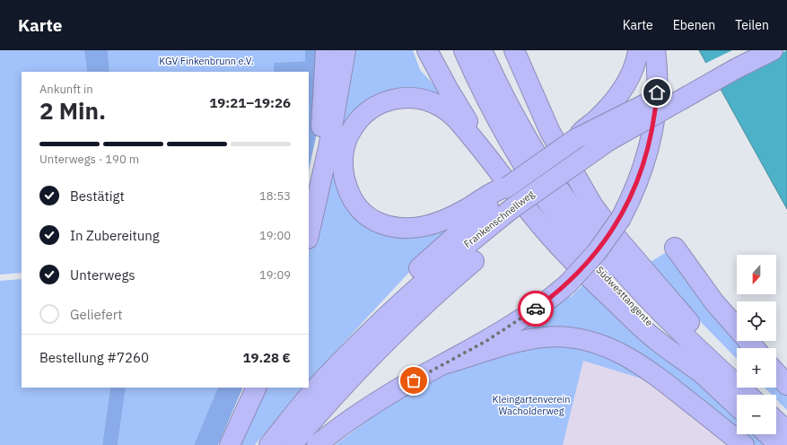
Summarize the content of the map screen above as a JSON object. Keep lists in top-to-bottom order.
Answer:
{
  "streets": {
    "highway": ["Frankenschnellweg", "Südwesttangente"]
  },
  "parks": ["KGV Finkenbrunn e.V.", "Kleingartenverein Wacholderweg"],
  "north": "bottom",
  "page": {
    "header": "Karte",
    "nav": ["Karte", "Ebenen", "Teilen"],
    "heading": ["2 Min.", "Ankunft in", "19:21–19:26"],
    "panel": ["Bestellung #7260", "19.28 €"],
    "bar": "Unterwegs · 190 m",
    "list": [
      ["Bestätigt", "18:53"],
      ["In Zubereitung", "19:00"],
      ["Unterwegs", "19:09"],
      "Geliefert"
    ],
    "map_buttons": ["+", "−"]
  }
}
